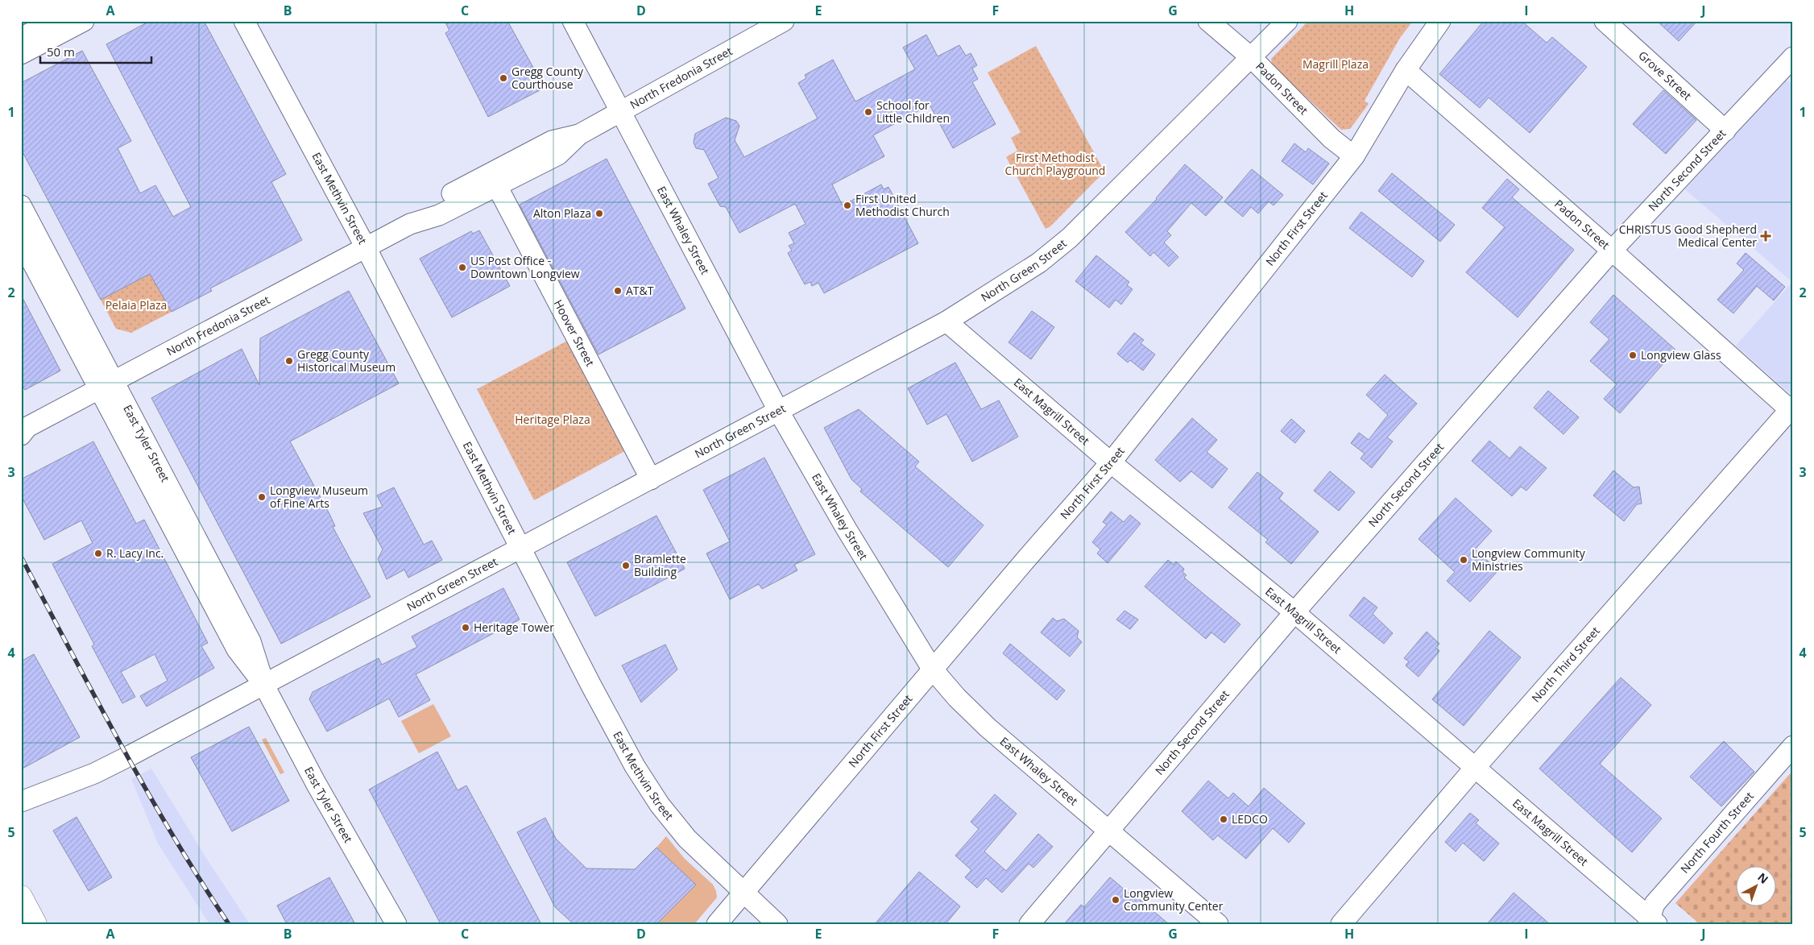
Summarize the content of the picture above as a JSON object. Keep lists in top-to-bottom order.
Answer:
{
  "streets": {
    "street": [
      "Grove Street",
      "North Fredonia Street",
      "Padon Street",
      "North Second Street",
      "East Methvin Street",
      "North First Street",
      "East Whaley Street",
      "North Green Street",
      "Hoover Street",
      "East Magrill Street",
      "East Tyler Street",
      "North Third Street",
      "North Fourth Street"
    ]
  },
  "crossings": [
    ["Grove Street", "North Second Street"],
    ["North Fredonia Street", "East Methvin Street"],
    ["North Fredonia Street", "East Whaley Street"],
    ["North Fredonia Street", "Hoover Street"],
    ["North Fredonia Street", "East Tyler Street"],
    ["Padon Street", "North Second Street"],
    ["Padon Street", "North First Street"],
    ["Padon Street", "North Green Street"],
    ["Padon Street", "North Third Street"],
    ["North Second Street", "East Whaley Street"],
    ["North Second Street", "East Magrill Street"],
    ["East Methvin Street", "North First Street"],
    ["East Methvin Street", "North Green Street"],
    ["North First Street", "East Whaley Street"],
    ["North First Street", "East Magrill Street"],
    ["East Whaley Street", "North Green Street"],
    ["North Green Street", "Hoover Street"],
    ["North Green Street", "East Magrill Street"],
    ["North Green Street", "East Tyler Street"],
    ["East Magrill Street", "North Third Street"],
    ["East Magrill Street", "North Fourth Street"]
  ],
  "parks": [
    "Magrill Plaza",
    "First Methodist Church Playground",
    "Pelaia Plaza",
    "Heritage Plaza"
  ],
  "places": {
    "other": [
      "Gregg County Courthouse",
      "School for Little Children",
      "First United Methodist Church",
      "Alton Plaza",
      "US Post Office - Downtown Longview",
      "AT&T",
      "Longview Glass",
      "Gregg County Historical Museum",
      "Longview Museum of Fine Arts",
      "R. Lacy Inc.",
      "Longview Community Ministries",
      "Bramlette Building",
      "Heritage Tower",
      "LEDCO",
      "Longview Community Center"
    ],
    "health": ["CHRISTUS Good Shepherd Medical Center"]
  },
  "scale_bar": "50 m",
  "north": "top right",
  "grid": {
    "columns": [
      "A",
      "B",
      "C",
      "D",
      "E",
      "F",
      "G",
      "H",
      "I",
      "J"
    ],
    "rows": [
      "1",
      "2",
      "3",
      "4",
      "5"
    ]
  }
}
